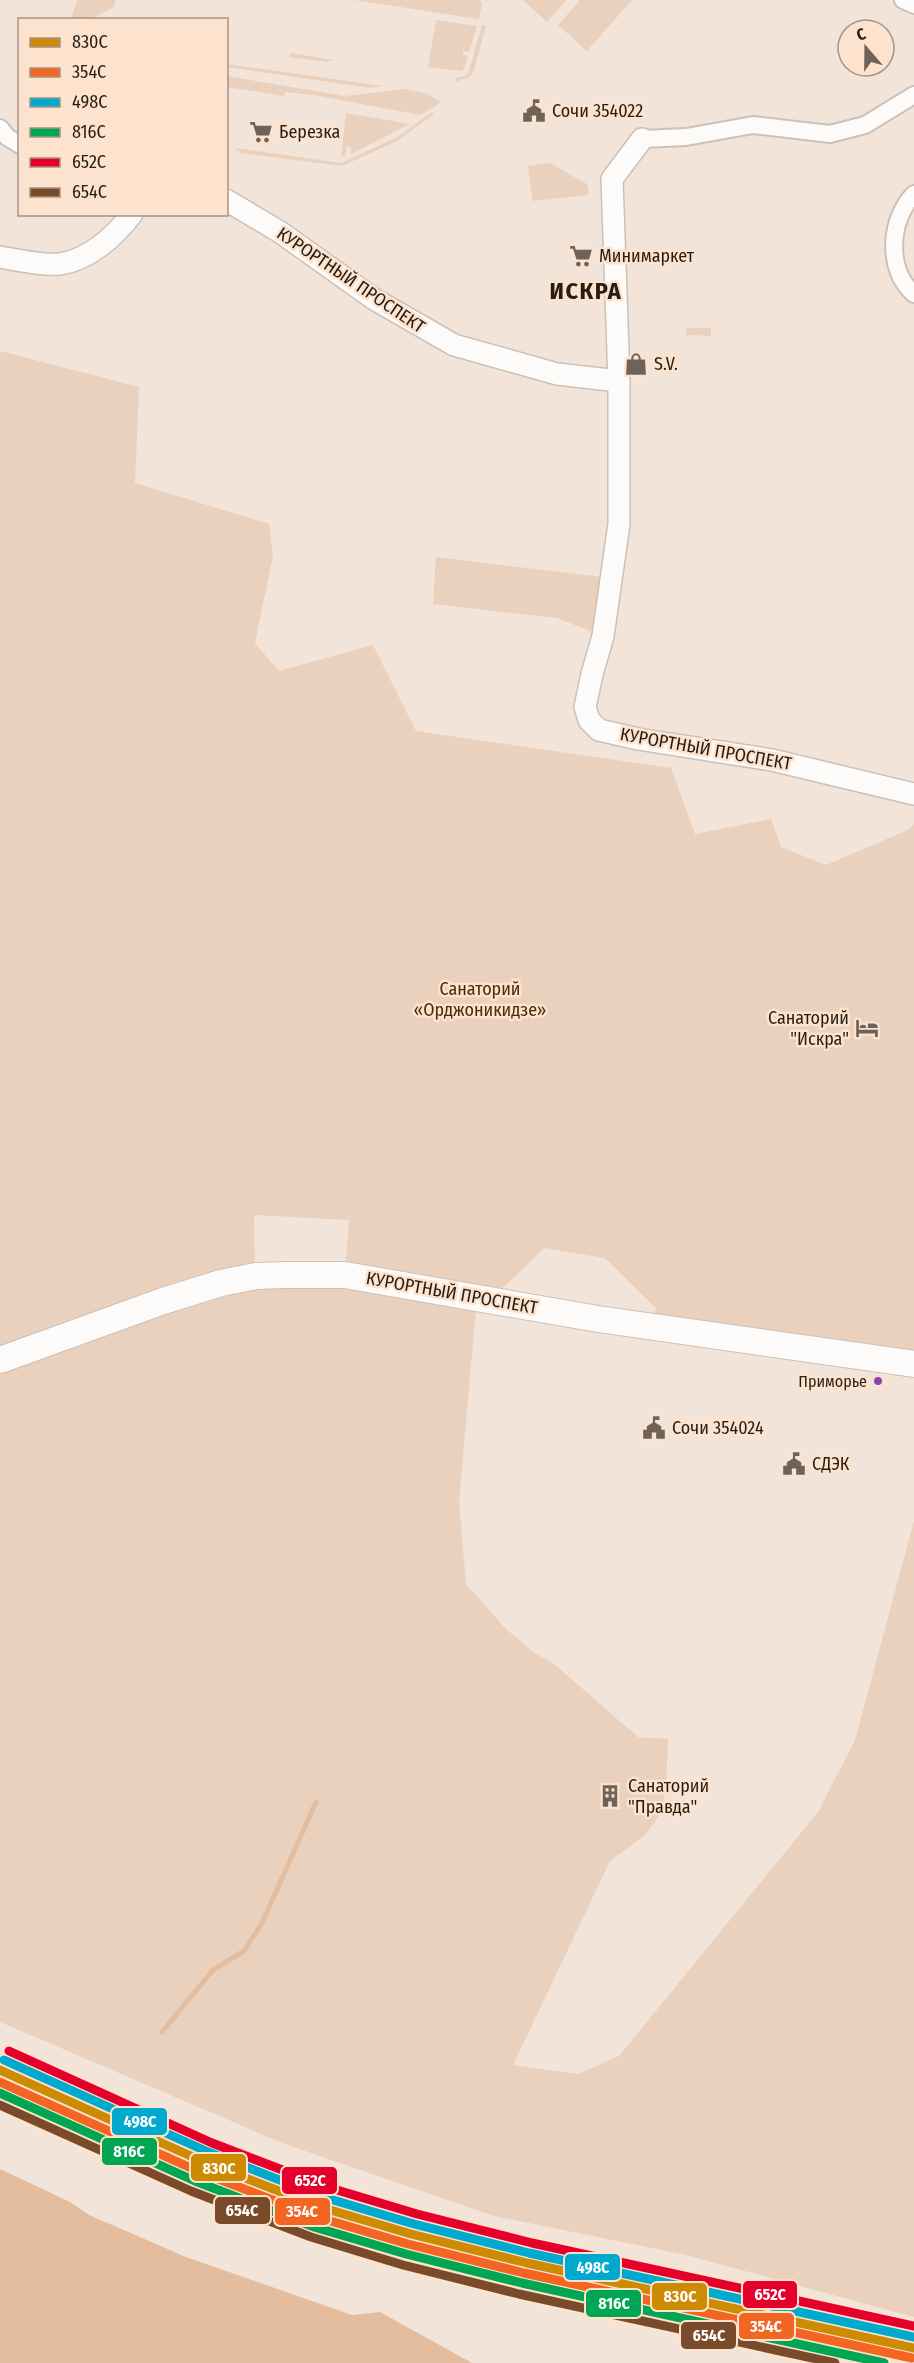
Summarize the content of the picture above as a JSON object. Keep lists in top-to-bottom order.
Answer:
{
  "streets": {
    "main road": ["КУРОРТНЫЙ ПРОСПЕКТ"]
  },
  "districts": ["ИСКРА"],
  "parks": ["Санаторий «Орджоникидзе»"],
  "places": {
    "public building": ["Сочи 354022", "Сочи 354024", "СДЭК"],
    "supermarket": ["Березка", "Минимаркет"],
    "shop": ["S.V."],
    "hotel": ["Санаторий \"Искра\""],
    "other": ["Приморье"],
    "building": ["Санаторий \"Правда\""]
  },
  "lines": [
    "transit line 652С",
    "transit line 498С",
    "transit line 830С",
    "transit line 354С",
    "transit line 816С",
    "transit line 654С"
  ],
  "legend": [
    "830С",
    "354С",
    "498С",
    "816С",
    "652С",
    "654С"
  ],
  "north": "top"
}
